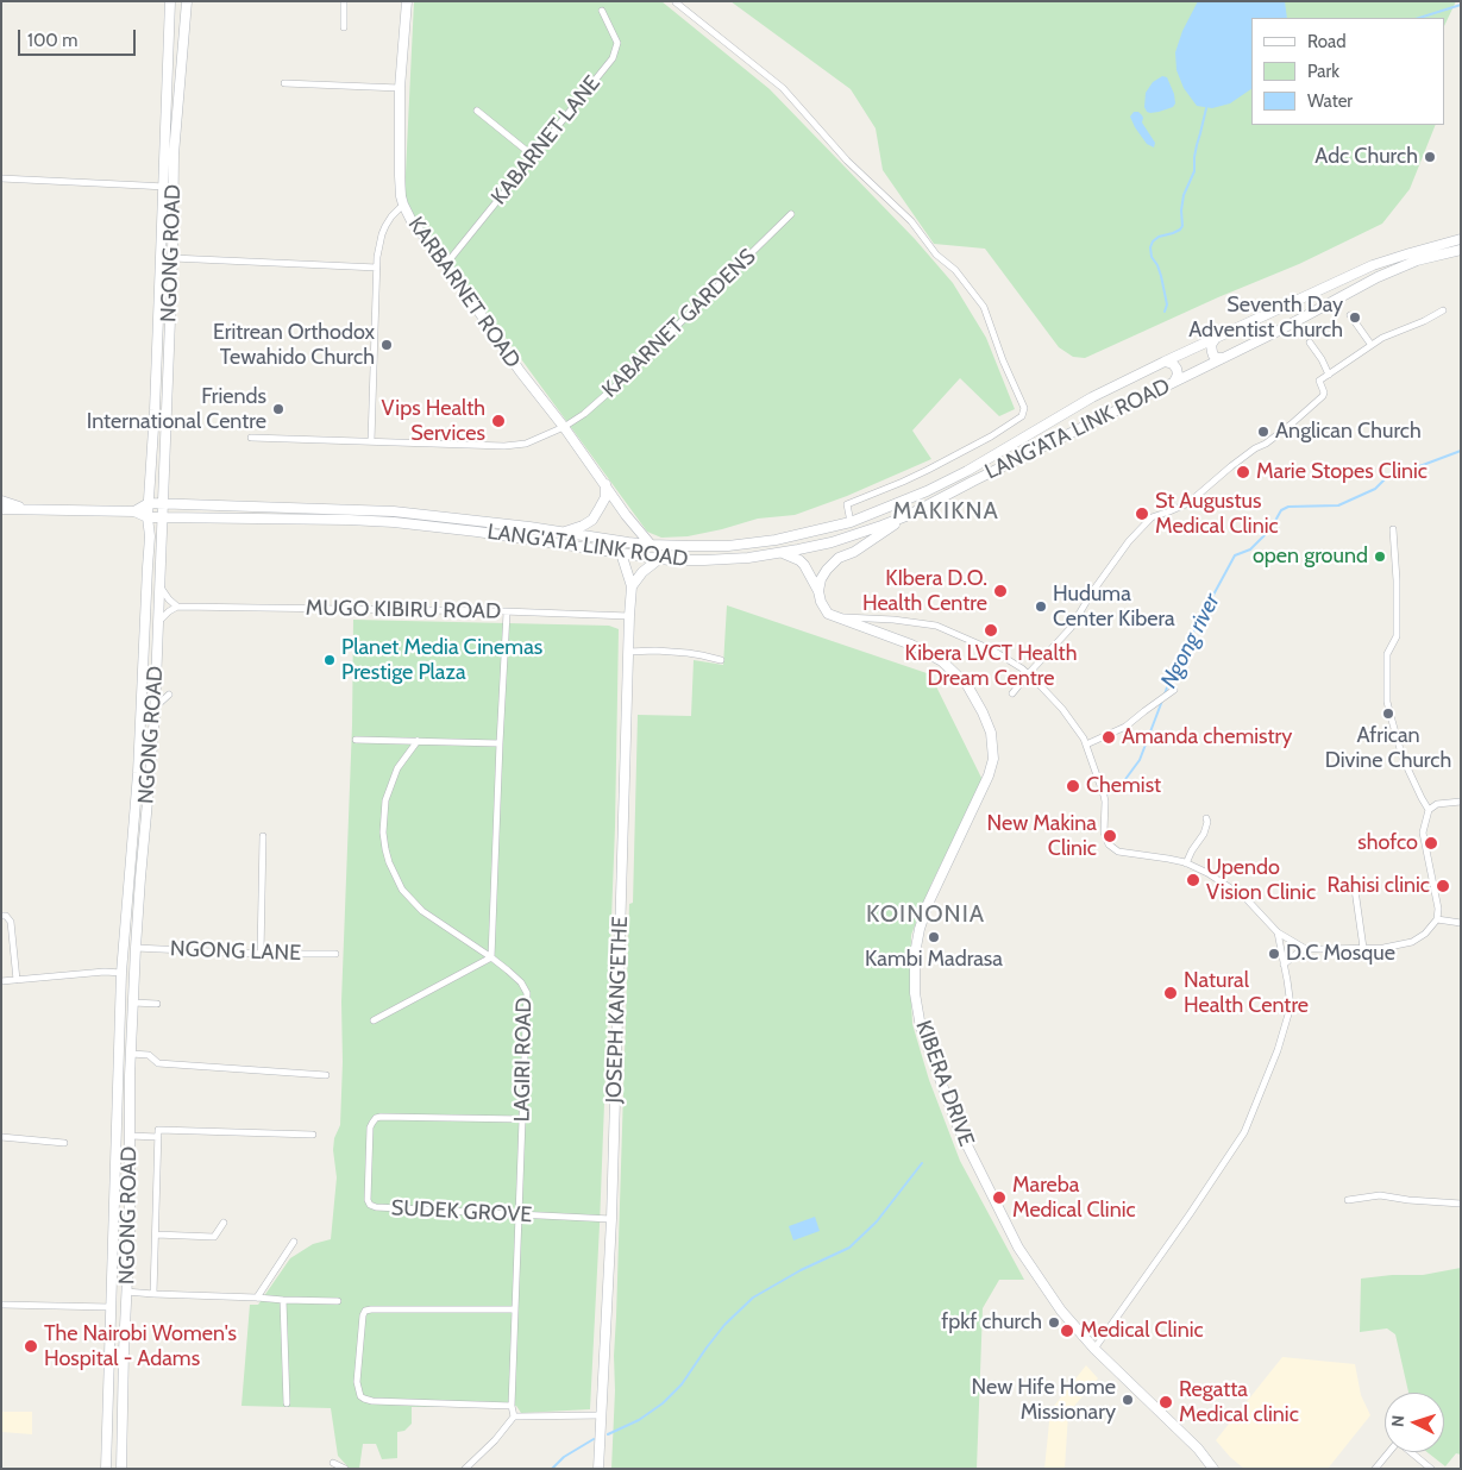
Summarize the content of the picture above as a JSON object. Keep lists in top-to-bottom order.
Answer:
{
  "streets": {
    "main road": [
      "NGONG ROAD",
      "KARBARNET ROAD",
      "LANG'ATA LINK ROAD",
      "JOSEPH KANG'ETHE",
      "KIBERA DRIVE"
    ],
    "street": [
      "KABARNET LANE",
      "KABARNET GARDENS",
      "MUGO KIBIRU ROAD",
      "NGONG LANE",
      "LAGIRI ROAD",
      "SUDEK GROVE"
    ]
  },
  "crossings": [
    ["KABARNET LANE", "KARBARNET ROAD"],
    ["NGONG ROAD", "LANG'ATA LINK ROAD"],
    ["NGONG ROAD", "NGONG LANE"],
    ["KARBARNET ROAD", "KABARNET GARDENS"],
    ["KARBARNET ROAD", "LANG'ATA LINK ROAD"],
    ["LANG'ATA LINK ROAD", "JOSEPH KANG'ETHE"],
    ["MUGO KIBIRU ROAD", "JOSEPH KANG'ETHE"],
    ["JOSEPH KANG'ETHE", "SUDEK GROVE"],
    ["LAGIRI ROAD", "SUDEK GROVE"]
  ],
  "districts": ["MAKIKNA", "KOINONIA"],
  "water": ["Ngong river"],
  "places": [
    "Adc Church",
    "Seventh Day Adventist Church",
    "Eritrean Orthodox Tewahido Church",
    "Friends International Centre",
    "Vips Health Services",
    "Anglican Church",
    "Marie Stopes Clinic",
    "St Augustus Medical Clinic",
    "open ground",
    "KIbera D.O. Health Centre",
    "Huduma Center Kibera",
    "Kibera LVCT Health Dream Centre",
    "Planet Media Cinemas Prestige Plaza",
    "African Divine Church",
    "Amanda chemistry",
    "Chemist",
    "New Makina Clinic",
    "shofco",
    "Upendo Vision Clinic",
    "Rahisi clinic",
    "Kambi Madrasa",
    "D.C Mosque",
    "Natural Health Centre",
    "Mareba Medical Clinic",
    "fpkf church",
    "Medical Clinic",
    "The Nairobi Women's Hospital - Adams",
    "New Hife Home Missionary",
    "Regatta Medical clinic"
  ],
  "legend": ["Road", "Park", "Water"],
  "scale_bar": "100 m",
  "north": "left"
}
